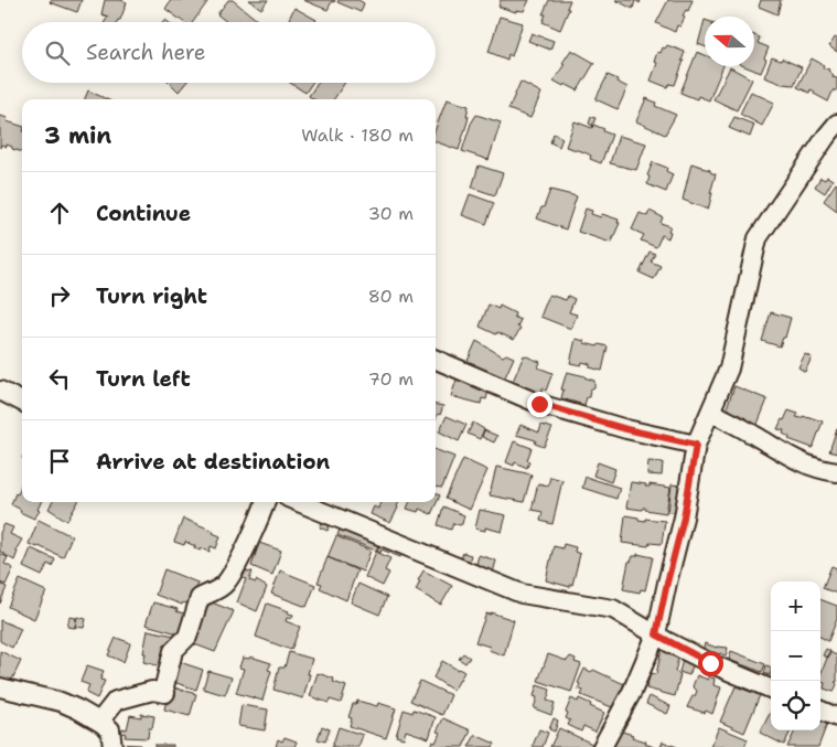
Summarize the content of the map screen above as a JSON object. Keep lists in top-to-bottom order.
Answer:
{
  "north": "left",
  "page": {
    "search": "Search here",
    "heading": ["3 min", "Walk · 180 m"],
    "list": [
      ["Continue", "30 m"],
      ["Turn right", "80 m"],
      ["Turn left", "70 m"],
      "Arrive at destination"
    ],
    "map_buttons": ["+", "−"]
  }
}
